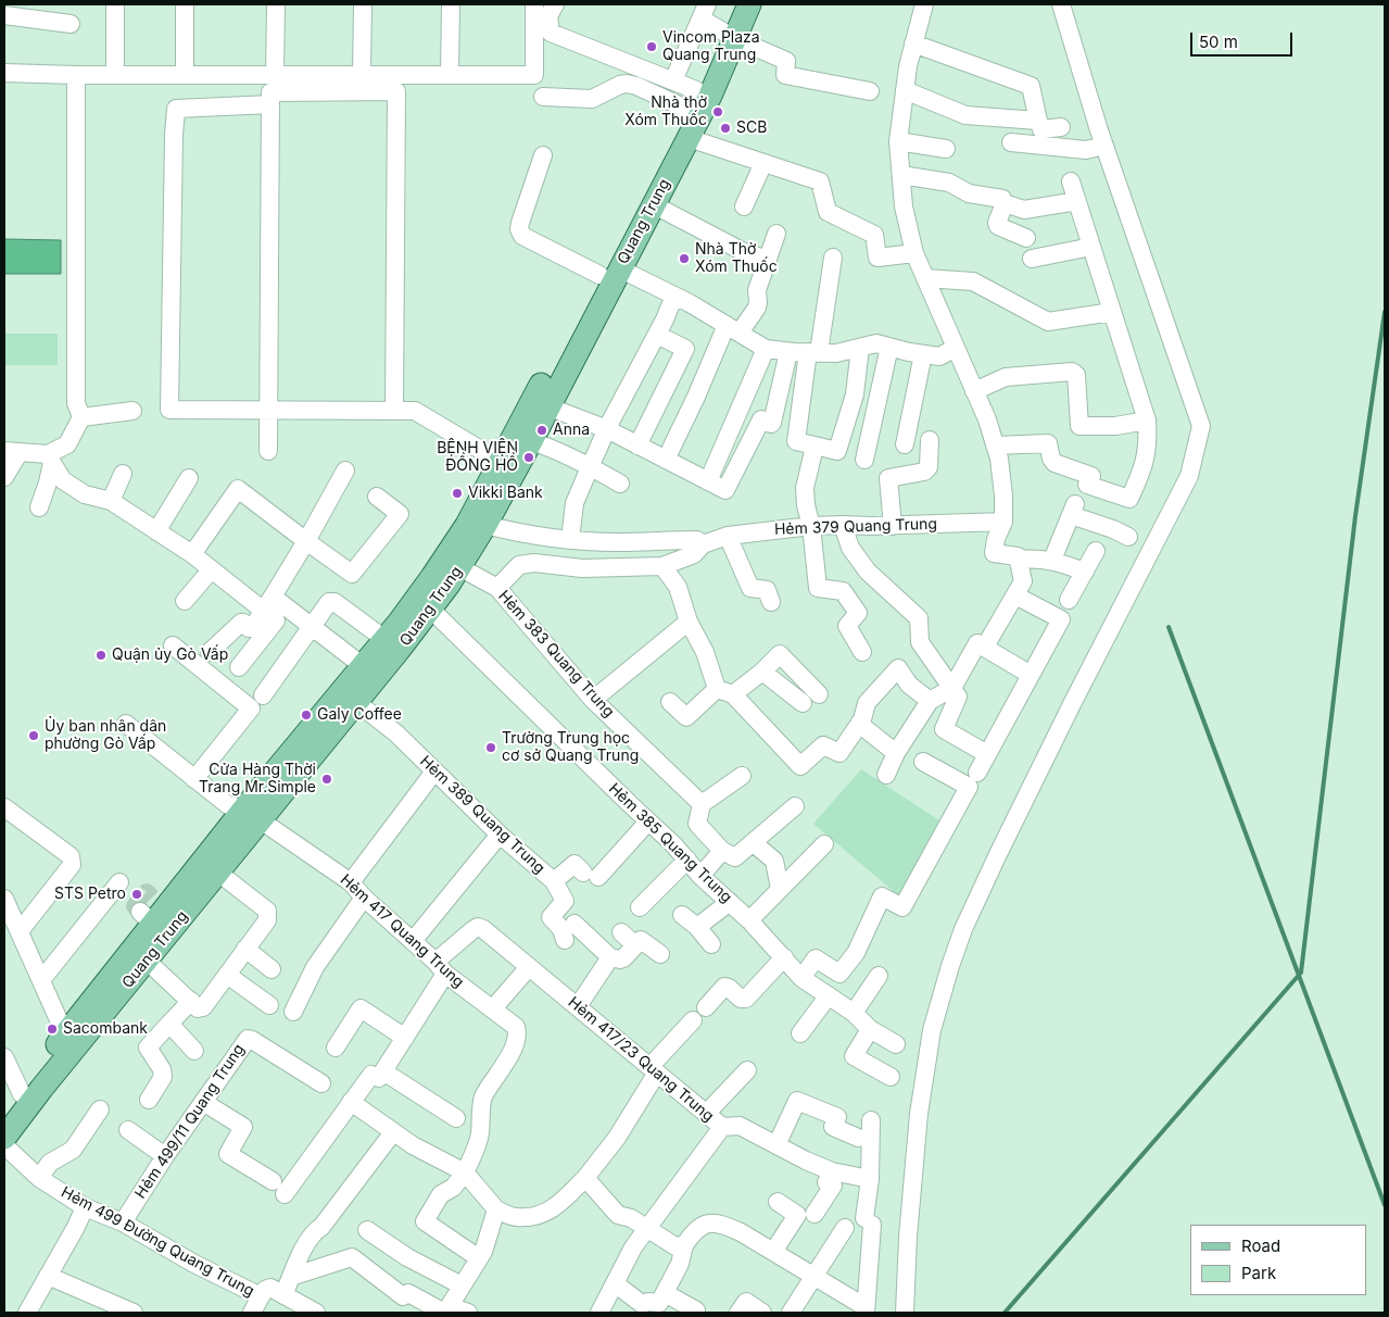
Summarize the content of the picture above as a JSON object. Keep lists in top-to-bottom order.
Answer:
{
  "streets": {
    "main road": ["Quang Trung"],
    "street": [
      "Hẻm 379 Quang Trung",
      "Hẻm 383 Quang Trung",
      "Hẻm 389 Quang Trung",
      "Hẻm 385 Quang Trung",
      "Hẻm 417 Quang Trung",
      "Hẻm 417/23 Quang Trung",
      "Hẻm 499/11 Quang Trung",
      "Hẻm 499 Đường Quang Trung"
    ]
  },
  "crossings": [
    ["Quang Trung", "Hẻm 379 Quang Trung"],
    ["Quang Trung", "Hẻm 383 Quang Trung"],
    ["Quang Trung", "Hẻm 389 Quang Trung"],
    ["Quang Trung", "Hẻm 385 Quang Trung"],
    ["Quang Trung", "Hẻm 417 Quang Trung"],
    ["Hẻm 417 Quang Trung", "Hẻm 417/23 Quang Trung"],
    ["Hẻm 499/11 Quang Trung", "Hẻm 499 Đường Quang Trung"]
  ],
  "places": [
    "Vincom Plaza Quang Trung",
    "Nhà thờ Xóm Thuốc",
    "SCB",
    "Nhà Thờ Xóm Thuốc",
    "Anna",
    "BỆNH VIỆN ĐỒNG HỒ",
    "Vikki Bank",
    "Quận ủy Gò Vấp",
    "Galy Coffee",
    "Ủy ban nhân dân phường Gò Vấp",
    "Trường Trung học cơ sở Quang Trung",
    "Cửa Hàng Thời Trang Mr.Simple",
    "STS Petro",
    "Sacombank"
  ],
  "legend": ["Road", "Park"],
  "scale_bar": "50 m"
}
